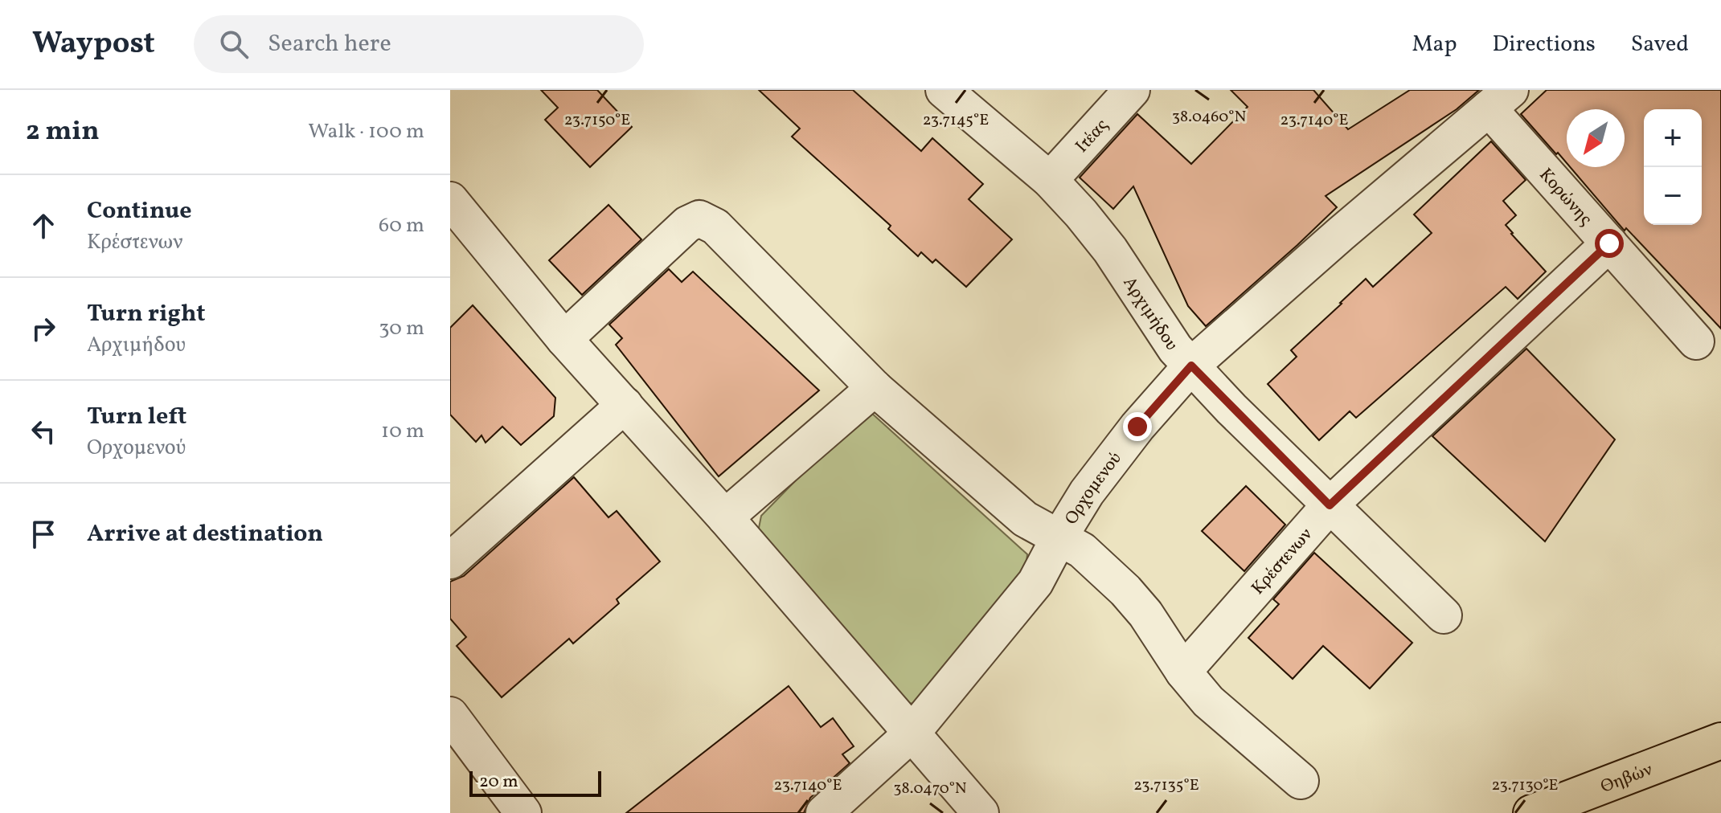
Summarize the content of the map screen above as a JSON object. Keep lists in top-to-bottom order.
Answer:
{
  "streets": {
    "main road": ["Θηβών"],
    "street": [
      "Ιτέας",
      "Κορώνης",
      "Αρχιμήδου",
      "Ορχομενού",
      "Κρέστενων"
    ]
  },
  "crossings": [
    ["Ιτέας", "Αρχιμήδου"],
    ["Κορώνης", "Ορχομενού"],
    ["Κορώνης", "Κρέστενων"],
    ["Αρχιμήδου", "Ορχομενού"],
    ["Αρχιμήδου", "Κρέστενων"]
  ],
  "scale_bar": "20 m",
  "north": "bottom left",
  "page": {
    "header": "Waypost",
    "search": "Search here",
    "nav": ["Map", "Directions", "Saved"],
    "heading": ["2 min", "Walk · 100 m"],
    "map_buttons": ["+", "−"],
    "list": [
      ["Continue", "Κρέστενων", "60 m"],
      ["Turn right", "Αρχιμήδου", "30 m"],
      ["Turn left", "Ορχομενού", "10 m"],
      "Arrive at destination"
    ],
    "scale": "20 m"
  },
  "coordinates": [
    "38.0460°N",
    "23.7150°E",
    "23.7145°E",
    "23.7140°E",
    "23.7135°E",
    "23.7130°E",
    "38.0470°N"
  ]
}
